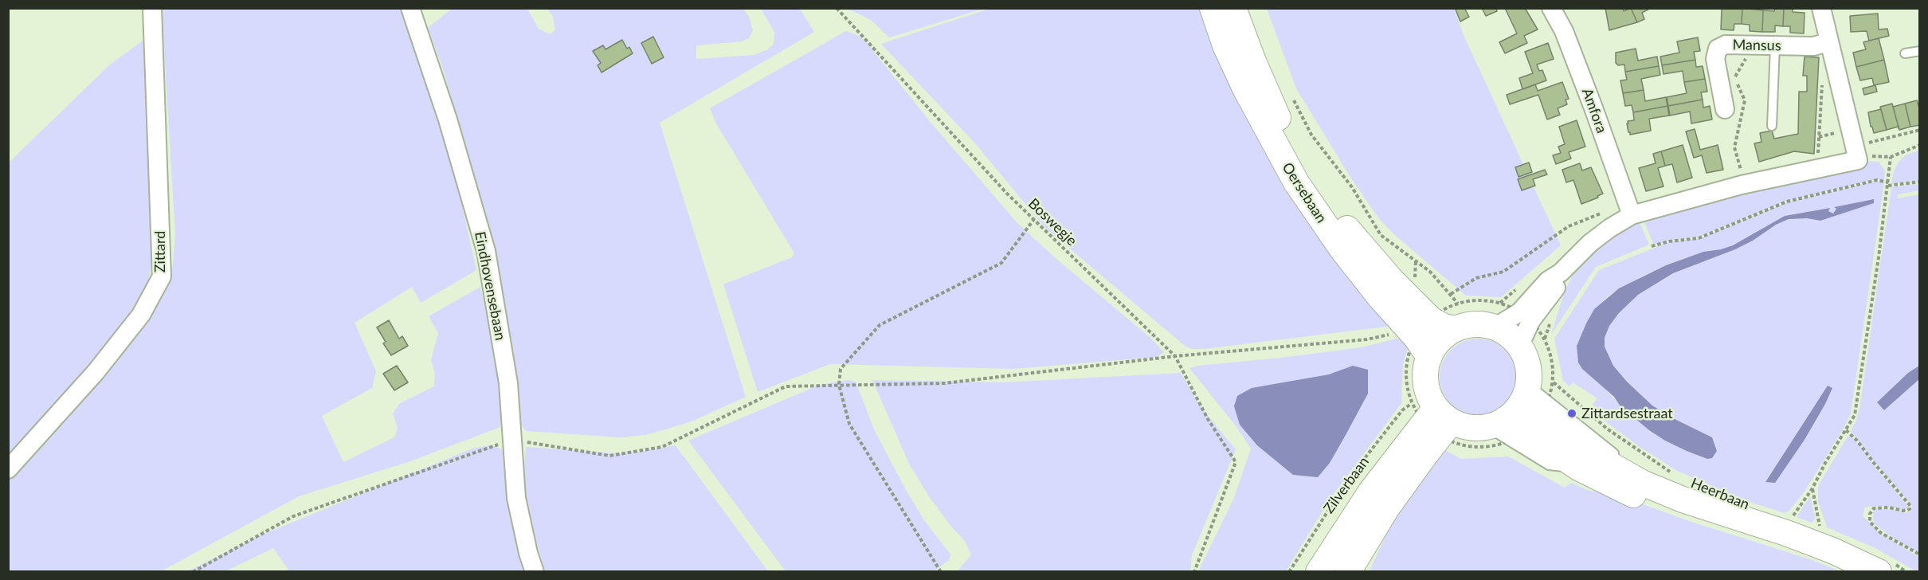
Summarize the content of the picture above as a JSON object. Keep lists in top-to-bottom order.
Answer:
{
  "streets": {
    "main road": ["Oersebaan", "Zilverbaan", "Heerbaan"],
    "street": [
      "Mansus",
      "Amfora",
      "Zittard",
      "Eindhovensebaan"
    ],
    "path": ["Boswegje"]
  },
  "crossings": [
    ["Oersebaan", "Zilverbaan"],
    ["Oersebaan", "Heerbaan"],
    ["Zilverbaan", "Heerbaan"]
  ],
  "places": ["Zittardsestraat"]
}
